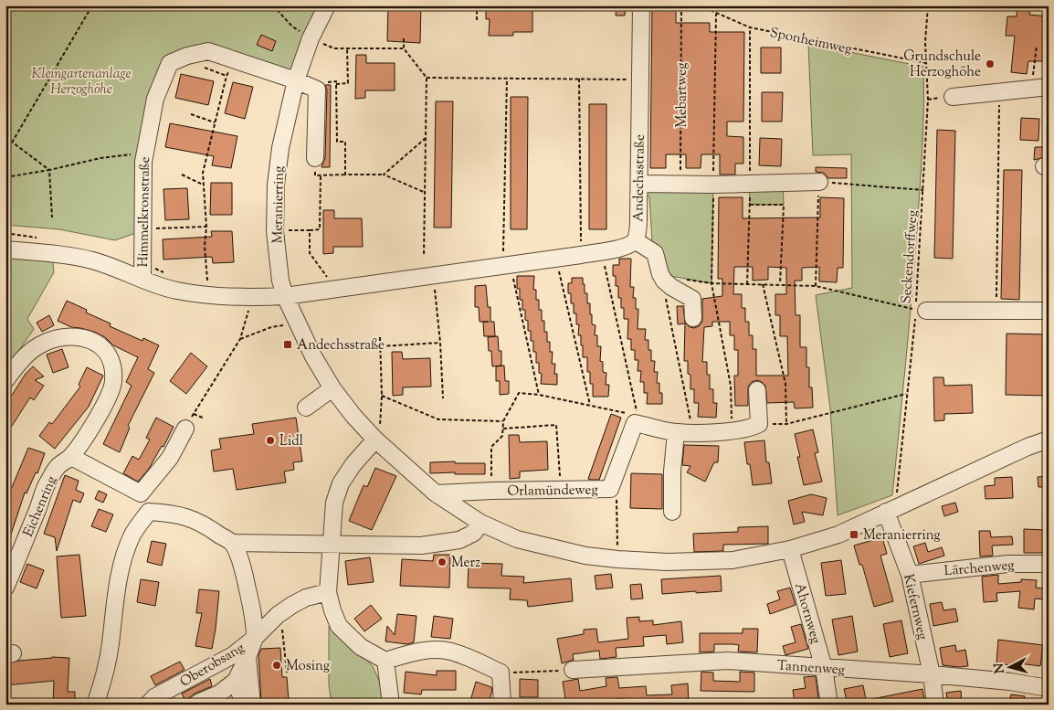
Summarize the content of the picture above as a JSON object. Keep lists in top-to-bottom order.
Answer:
{
  "streets": {
    "street": [
      "Andechsstraße",
      "Meranierring",
      "Himmelkronstraße",
      "Orlamündeweg",
      "Eichenring",
      "Lärchenweg",
      "Kiefernweg",
      "Ahornweg",
      "Oberobsang",
      "Tannenweg"
    ],
    "path": ["Sponheimweg", "Mebartweg", "Seckendorffweg"]
  },
  "crossings": [
    ["Sponheimweg", "Seckendorffweg"],
    ["Andechsstraße", "Meranierring"],
    ["Andechsstraße", "Himmelkronstraße"],
    ["Meranierring", "Himmelkronstraße"],
    ["Meranierring", "Seckendorffweg"],
    ["Meranierring", "Orlamündeweg"],
    ["Meranierring", "Kiefernweg"],
    ["Meranierring", "Ahornweg"],
    ["Seckendorffweg", "Kiefernweg"],
    ["Lärchenweg", "Kiefernweg"],
    ["Kiefernweg", "Tannenweg"],
    ["Ahornweg", "Tannenweg"]
  ],
  "parks": ["Kleingartenanlage Herzoghöhe"],
  "places": {
    "other": [
      "Grundschule Herzoghöhe",
      "Lidl",
      "Merz",
      "Mosing"
    ],
    "transit": ["Andechsstraße", "Meranierring"]
  },
  "north": "left"
}
